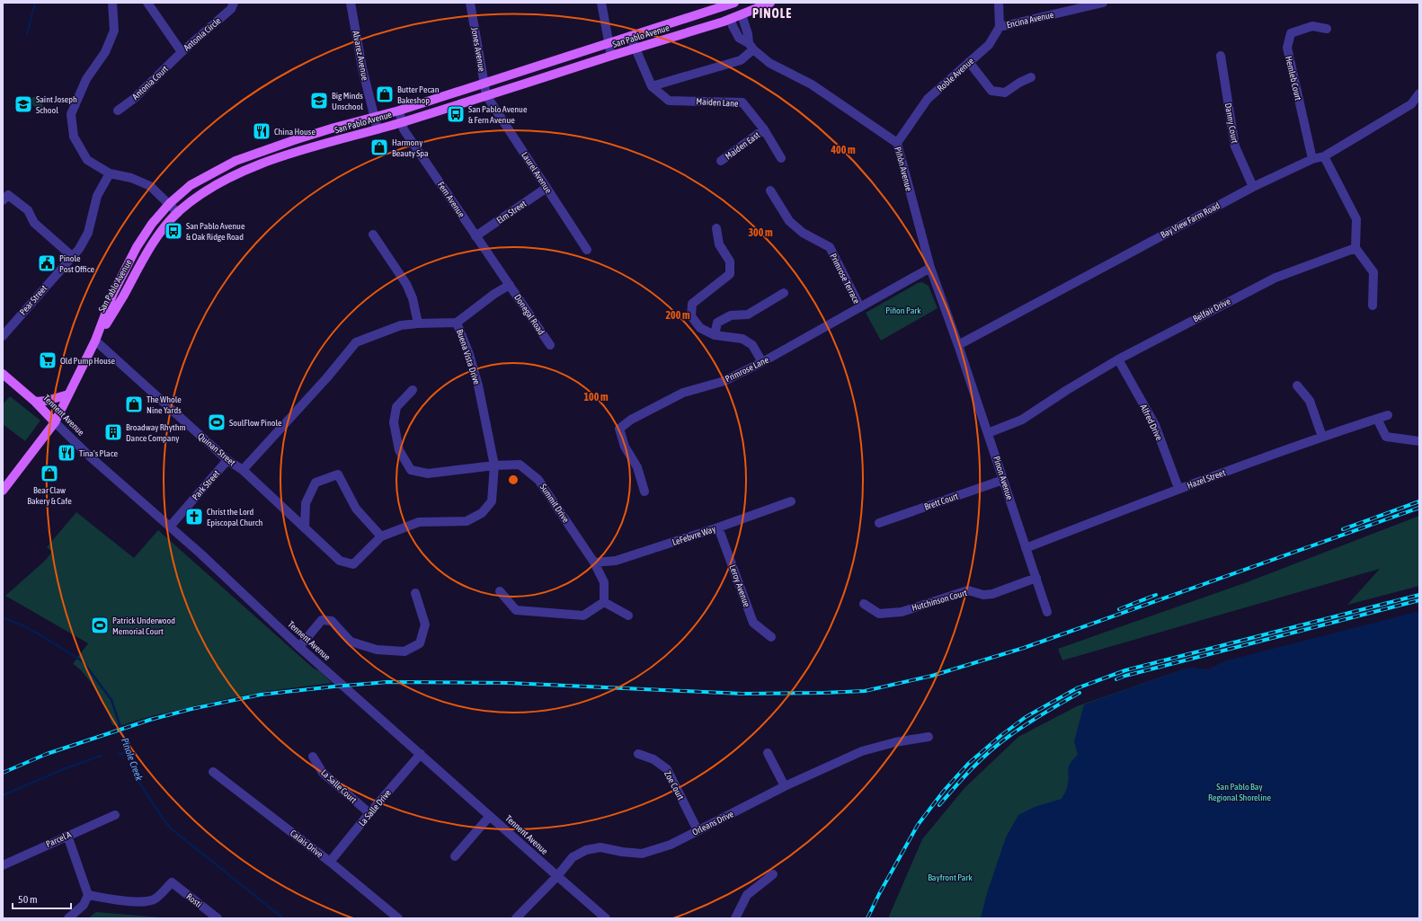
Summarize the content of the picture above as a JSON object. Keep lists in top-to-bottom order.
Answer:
{
  "streets": {
    "main road": ["San Pablo Avenue", "Tennent Avenue"],
    "street": [
      "Encina Avenue",
      "Antonia Circle",
      "Jones Avenue",
      "Alvarez Avenue",
      "Roble Avenue",
      "Hemleb Court",
      "Antonia Court",
      "Maiden Lane",
      "Danny Court",
      "Maiden East",
      "Piñón Avenue",
      "Laurel Avenue",
      "Fern Avenue",
      "Elm Street",
      "Bay View Farm Road",
      "Primrose Terrace",
      "Pear Street",
      "Belfair Drive",
      "Donegal Road",
      "Buena Vista Drive",
      "Primrose Lane",
      "Alfred Drive",
      "Quinan Street",
      "Pinon Avenue",
      "Hazel Street",
      "Park Street",
      "Brett Court",
      "Summit Drive",
      "LeFebvre Way",
      "Leroy Avenue",
      "Hutchinson Court",
      "Zoe Court",
      "La Salle Court",
      "La Salle Drive",
      "Orleans Drive",
      "Parcel A",
      "Calais Drive",
      "Rosti"
    ]
  },
  "crossings": [
    ["Encina Avenue", "Roble Avenue"],
    ["Antonia Circle", "Antonia Court"],
    ["San Pablo Avenue", "Jones Avenue"],
    ["San Pablo Avenue", "Alvarez Avenue"],
    ["San Pablo Avenue", "Maiden Lane"],
    ["San Pablo Avenue", "Piñón Avenue"],
    ["San Pablo Avenue", "Laurel Avenue"],
    ["San Pablo Avenue", "Fern Avenue"],
    ["San Pablo Avenue", "Tennent Avenue"],
    ["San Pablo Avenue", "Quinan Street"],
    ["Jones Avenue", "Laurel Avenue"],
    ["Roble Avenue", "Piñón Avenue"],
    ["Hemleb Court", "Bay View Farm Road"],
    ["Maiden Lane", "Maiden East"],
    ["Danny Court", "Bay View Farm Road"],
    ["Piñón Avenue", "Bay View Farm Road"],
    ["Piñón Avenue", "Primrose Lane"],
    ["Piñón Avenue", "Pinon Avenue"],
    ["Laurel Avenue", "Elm Street"],
    ["Fern Avenue", "Elm Street"],
    ["Fern Avenue", "Donegal Road"],
    ["Bay View Farm Road", "Pinon Avenue"],
    ["Primrose Terrace", "Primrose Lane"],
    ["Belfair Drive", "Alfred Drive"],
    ["Belfair Drive", "Pinon Avenue"],
    ["Buena Vista Drive", "Quinan Street"],
    ["Buena Vista Drive", "Summit Drive"],
    ["Tennent Avenue", "Park Street"],
    ["Tennent Avenue", "La Salle Drive"],
    ["Tennent Avenue", "Orleans Drive"],
    ["Alfred Drive", "Hazel Street"],
    ["Quinan Street", "Park Street"],
    ["Pinon Avenue", "Hazel Street"],
    ["Pinon Avenue", "Brett Court"],
    ["Pinon Avenue", "Hutchinson Court"],
    ["Summit Drive", "LeFebvre Way"],
    ["LeFebvre Way", "Leroy Avenue"],
    ["Zoe Court", "Orleans Drive"],
    ["La Salle Court", "La Salle Drive"],
    ["La Salle Drive", "Calais Drive"]
  ],
  "districts": ["PINOLE"],
  "water": ["Pinole Creek"],
  "parks": ["Piñon Park", "San Pablo Bay Regional Shoreline", "Bayfront Park"],
  "places": {
    "shop": [
      "Butter Pecan Bakeshop",
      "Harmony Beauty Spa",
      "The Whole Nine Yards",
      "Bear Claw Bakery & Cafe"
    ],
    "school or university": ["Big Minds Unschool", "Saint Joseph School"],
    "bus stop": ["San Pablo Avenue & Fern Avenue", "San Pablo Avenue & Oak Ridge Road"],
    "restaurant": ["China House", "Tina's Place"],
    "public building": ["Pinole Post Office"],
    "supermarket": ["Old Pump House"],
    "sports": ["SoulFlow Pinole", "Patrick Underwood Memorial Court"],
    "building": ["Broadway Rhythm Dance Company"],
    "church": ["Christ the Lord Episcopal Church"]
  },
  "scale_bar": "50 m",
  "rings": [
    "400 m",
    "300 m",
    "200 m",
    "100 m"
  ]
}
